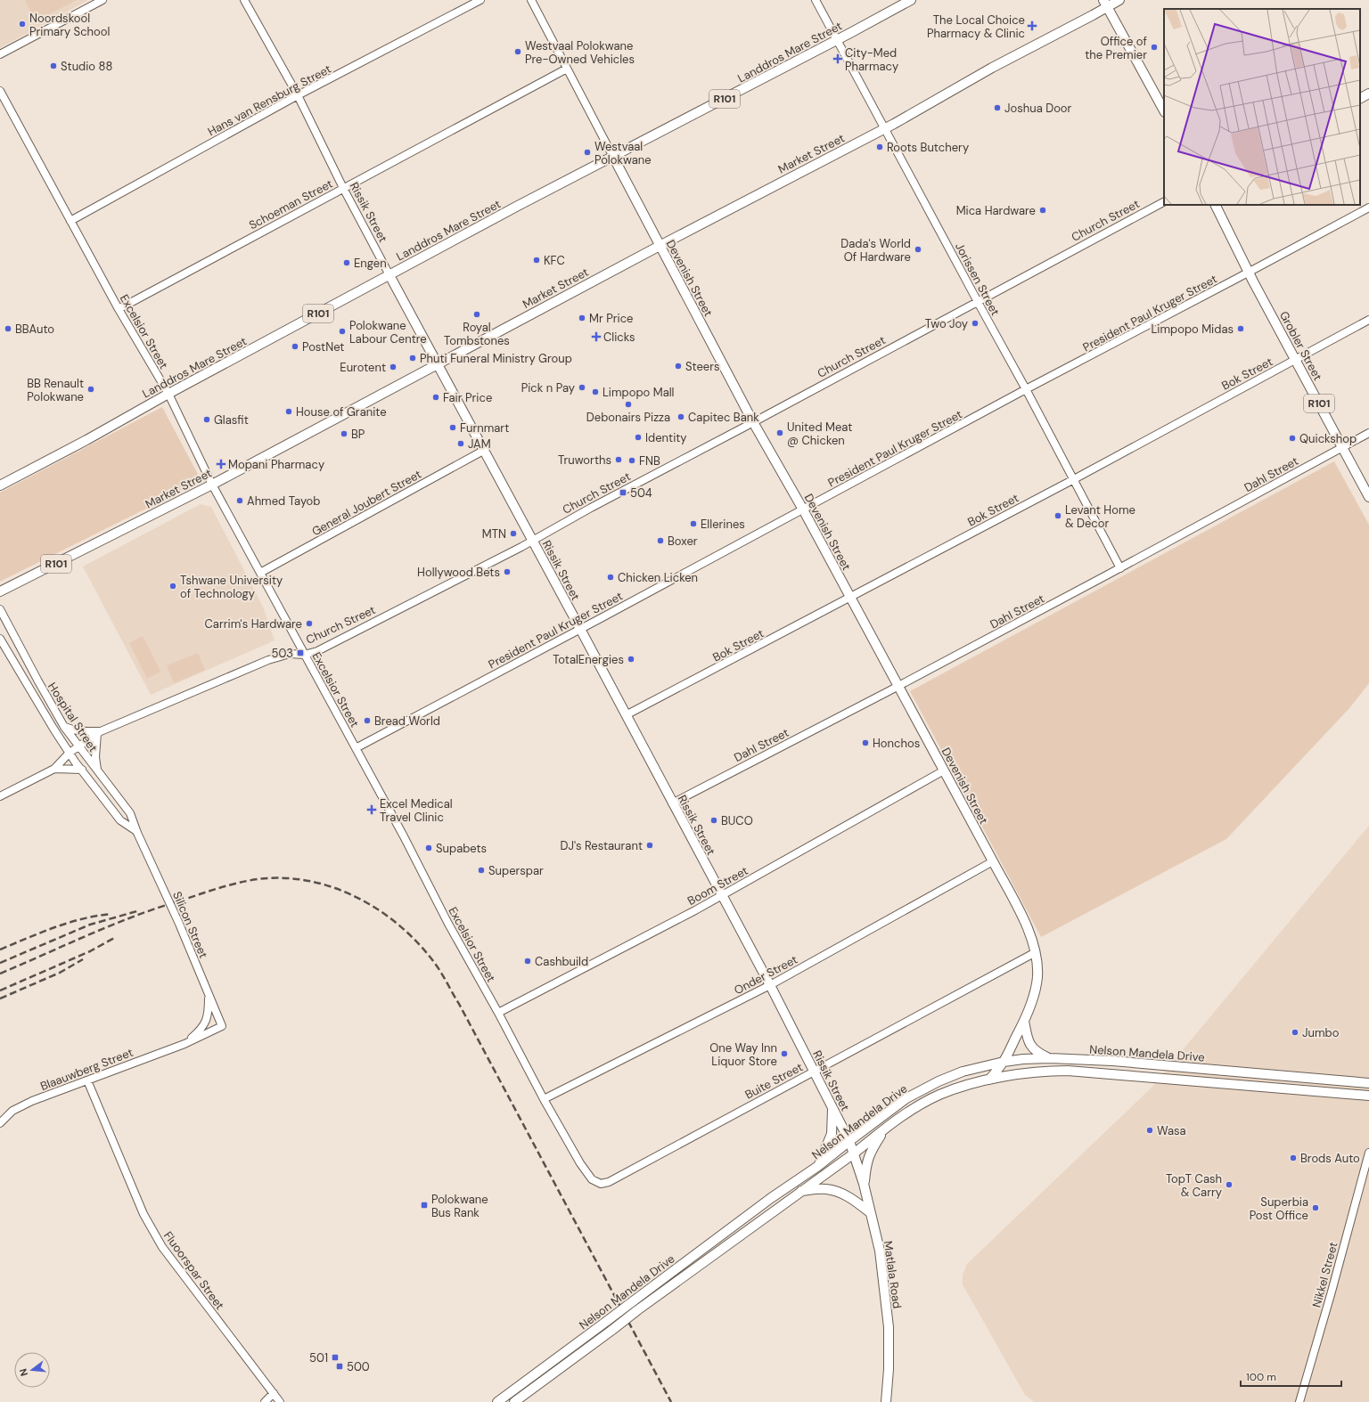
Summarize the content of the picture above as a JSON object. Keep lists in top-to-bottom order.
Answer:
{
  "streets": {
    "main road": [
      "Landdros Mare Street",
      "R101",
      "Market Street",
      "Rissik Street",
      "Devenish Street",
      "Grobler Street",
      "Nelson Mandela Drive",
      "Matlala Road"
    ],
    "street": [
      "Hans van Rensburg Street",
      "Schoeman Street",
      "Church Street",
      "Jorissen Street",
      "President Paul Kruger Street",
      "Excelsior Street",
      "Bok Street",
      "Dahl Street",
      "General Joubert Street",
      "Hospital Street",
      "Boom Street",
      "Silicon Street",
      "Onder Street",
      "Blaauwberg Street",
      "Buite Street",
      "Fluoorspar Street",
      "Nikkel Street"
    ]
  },
  "crossings": [
    ["Landdros Mare Street", "Rissik Street"],
    ["Landdros Mare Street", "Devenish Street"],
    ["Landdros Mare Street", "Jorissen Street"],
    ["Landdros Mare Street", "Excelsior Street"],
    ["Hans van Rensburg Street", "Rissik Street"],
    ["Hans van Rensburg Street", "Excelsior Street"],
    ["Market Street", "Rissik Street"],
    ["Market Street", "Devenish Street"],
    ["Market Street", "Jorissen Street"],
    ["Market Street", "Excelsior Street"],
    ["Schoeman Street", "Rissik Street"],
    ["Schoeman Street", "Devenish Street"],
    ["Schoeman Street", "Excelsior Street"],
    ["Rissik Street", "Church Street"],
    ["Rissik Street", "President Paul Kruger Street"],
    ["Rissik Street", "Bok Street"],
    ["Rissik Street", "Dahl Street"],
    ["Rissik Street", "General Joubert Street"],
    ["Rissik Street", "Boom Street"],
    ["Rissik Street", "Onder Street"],
    ["Rissik Street", "Nelson Mandela Drive"],
    ["Rissik Street", "Buite Street"],
    ["Rissik Street", "Matlala Road"],
    ["Church Street", "Devenish Street"],
    ["Church Street", "Jorissen Street"],
    ["Church Street", "Excelsior Street"],
    ["Church Street", "Hospital Street"],
    ["Devenish Street", "President Paul Kruger Street"],
    ["Devenish Street", "Bok Street"],
    ["Devenish Street", "Dahl Street"],
    ["Devenish Street", "Boom Street"],
    ["Devenish Street", "Onder Street"],
    ["Devenish Street", "Nelson Mandela Drive"],
    ["Devenish Street", "Buite Street"],
    ["Jorissen Street", "President Paul Kruger Street"],
    ["Jorissen Street", "Bok Street"],
    ["Jorissen Street", "Dahl Street"],
    ["President Paul Kruger Street", "Excelsior Street"],
    ["President Paul Kruger Street", "Grobler Street"],
    ["Excelsior Street", "General Joubert Street"],
    ["Excelsior Street", "Boom Street"],
    ["Excelsior Street", "Onder Street"],
    ["Excelsior Street", "Buite Street"],
    ["Grobler Street", "Bok Street"],
    ["Grobler Street", "Dahl Street"],
    ["Hospital Street", "Silicon Street"],
    ["Silicon Street", "Blaauwberg Street"],
    ["Nelson Mandela Drive", "Matlala Road"],
    ["Blaauwberg Street", "Fluoorspar Street"]
  ],
  "places": {
    "other": [
      "Noordskool Primary School",
      "Office of the Premier",
      "Westvaal Polokwane Pre-Owned Vehicles",
      "Studio 88",
      "Joshua Door",
      "Roots Butchery",
      "Westvaal Polokwane",
      "Mica Hardware",
      "Dada's World Of Hardware",
      "KFC",
      "Engen",
      "Royal Tombstones",
      "Mr Price",
      "Two Joy",
      "BBAuto",
      "Limpopo Midas",
      "Polokwane Labour Centre",
      "PostNet",
      "Phuti Funeral Ministry Group",
      "Steers",
      "Eurotent",
      "Pick n Pay",
      "BB Renault Polokwane",
      "Limpopo Mall",
      "Fair Price",
      "Debonairs Pizza",
      "House of Granite",
      "Capitec Bank",
      "Glasfit",
      "Furnmart",
      "United Meat @ Chicken",
      "BP",
      "Identity",
      "Quickshop",
      "JAM",
      "Truworths",
      "FNB",
      "Ahmed Tayob",
      "Levant Home & Decor",
      "Ellerines",
      "MTN",
      "Boxer",
      "Hollywood Bets",
      "Chicken Licken",
      "Tshwane University of Technology",
      "Carrim's Hardware",
      "TotalEnergies",
      "Bread World",
      "Honchos",
      "BUCO",
      "DJ's Restaurant",
      "Supabets",
      "Superspar",
      "Cashbuild",
      "Jumbo",
      "One Way Inn Liquor Store",
      "Wasa",
      "Brods Auto",
      "TopT Cash & Carry",
      "Superbia Post Office"
    ],
    "health": [
      "The Local Choice Pharmacy & Clinic",
      "City-Med Pharmacy",
      "Clicks",
      "Mopani Pharmacy",
      "Excel Medical Travel Clinic"
    ],
    "transit": [
      "504",
      "503",
      "Polokwane Bus Rank",
      "501",
      "500"
    ]
  },
  "scale_bar": "100 m",
  "north": "left"
}
